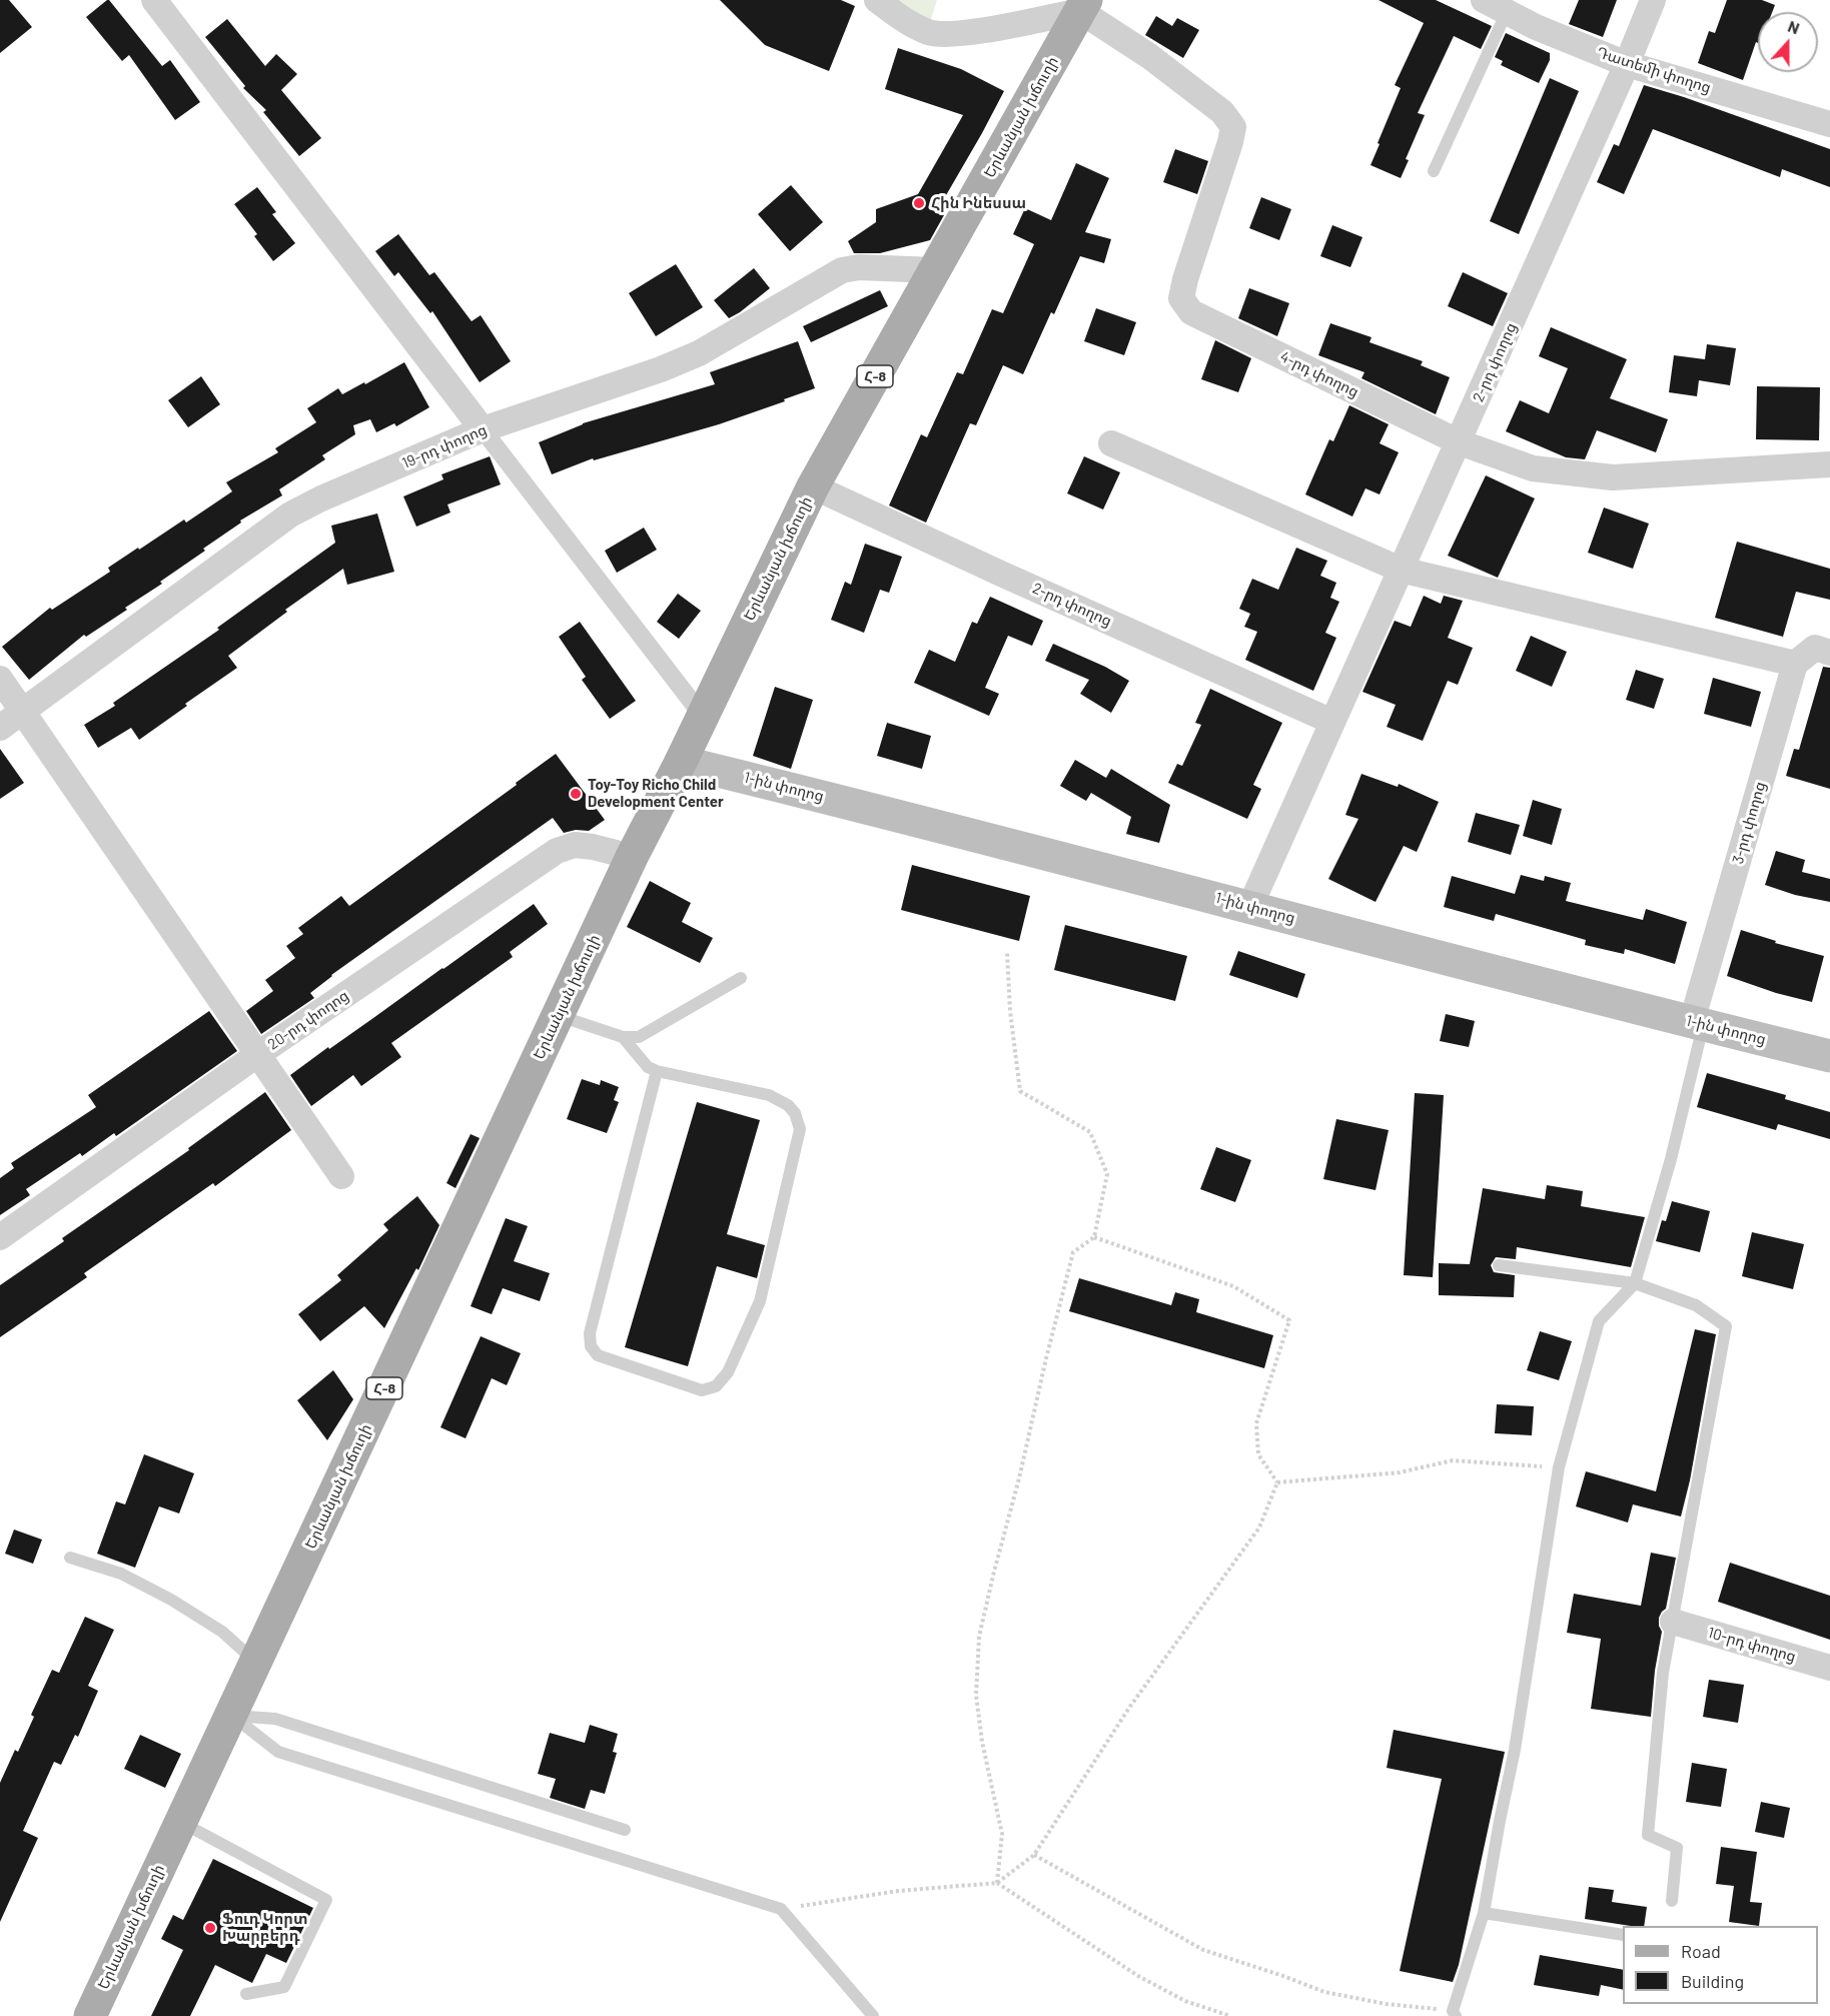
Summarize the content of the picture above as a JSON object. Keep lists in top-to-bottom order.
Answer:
{
  "streets": {
    "main road": ["Երևանյան խճուղի", "Հ-8", "1-ին փողոց"],
    "street": [
      "Դատեմի փողոց",
      "2-րդ փողոց",
      "4-րդ փողոց",
      "19-րդ փողոց",
      "3-րդ փողոց",
      "20-րդ փողոց",
      "10-րդ փողոց"
    ]
  },
  "crossings": [
    ["Դատեմի փողոց", "2-րդ փողոց"],
    ["Երևանյան խճուղի", "2-րդ փողոց"],
    ["Երևանյան խճուղի", "4-րդ փողոց"],
    ["Երևանյան խճուղի", "19-րդ փողոց"],
    ["Երևանյան խճուղի", "1-ին փողոց"],
    ["Երևանյան խճուղի", "20-րդ փողոց"],
    ["2-րդ փողոց", "4-րդ փողոց"],
    ["2-րդ փողոց", "1-ին փողոց"],
    ["1-ին փողոց", "3-րդ փողոց"]
  ],
  "places": ["Հին Ինեսսա", "Toy-Toy Richo Child Development Center", "Ֆուդ Կորտ Խարբերդ"],
  "legend": ["Road", "Building"],
  "north": "top"
}
